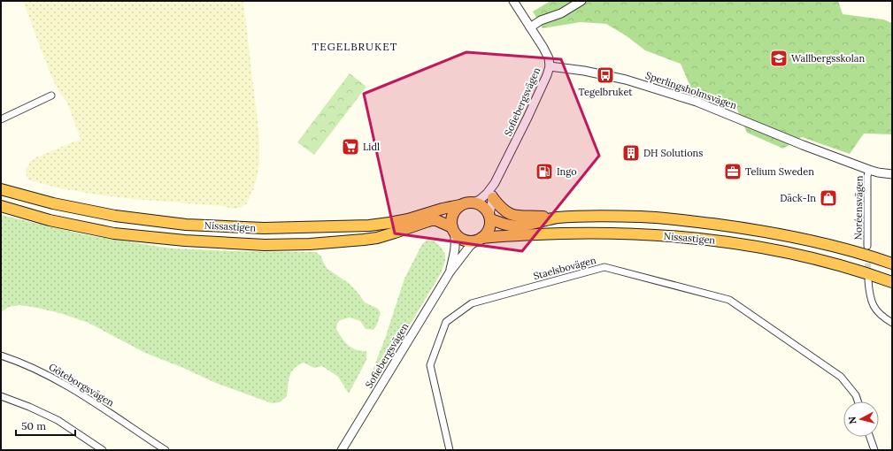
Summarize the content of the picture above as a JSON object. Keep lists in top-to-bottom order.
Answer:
{
  "streets": {
    "highway": ["Nissastigen"],
    "street": [
      "Sperlingsholmsvägen",
      "Sofiebergsvägen",
      "Noréensvägen",
      "Staelsbovägen",
      "Göteborgsvägen"
    ]
  },
  "crossings": [
    ["Sperlingsholmsvägen", "Sofiebergsvägen"],
    ["Sperlingsholmsvägen", "Noréensvägen"],
    ["Sofiebergsvägen", "Nissastigen"]
  ],
  "districts": ["TEGELBRUKET"],
  "places": {
    "school or university": ["Wallbergsskolan"],
    "bus stop": ["Tegelbruket"],
    "supermarket": ["Lidl"],
    "building": ["DH Solutions"],
    "fuel station": ["Ingo"],
    "office": ["Telium Sweden"],
    "shop": ["Däck-In"]
  },
  "scale_bar": "50 m",
  "north": "left"
}
